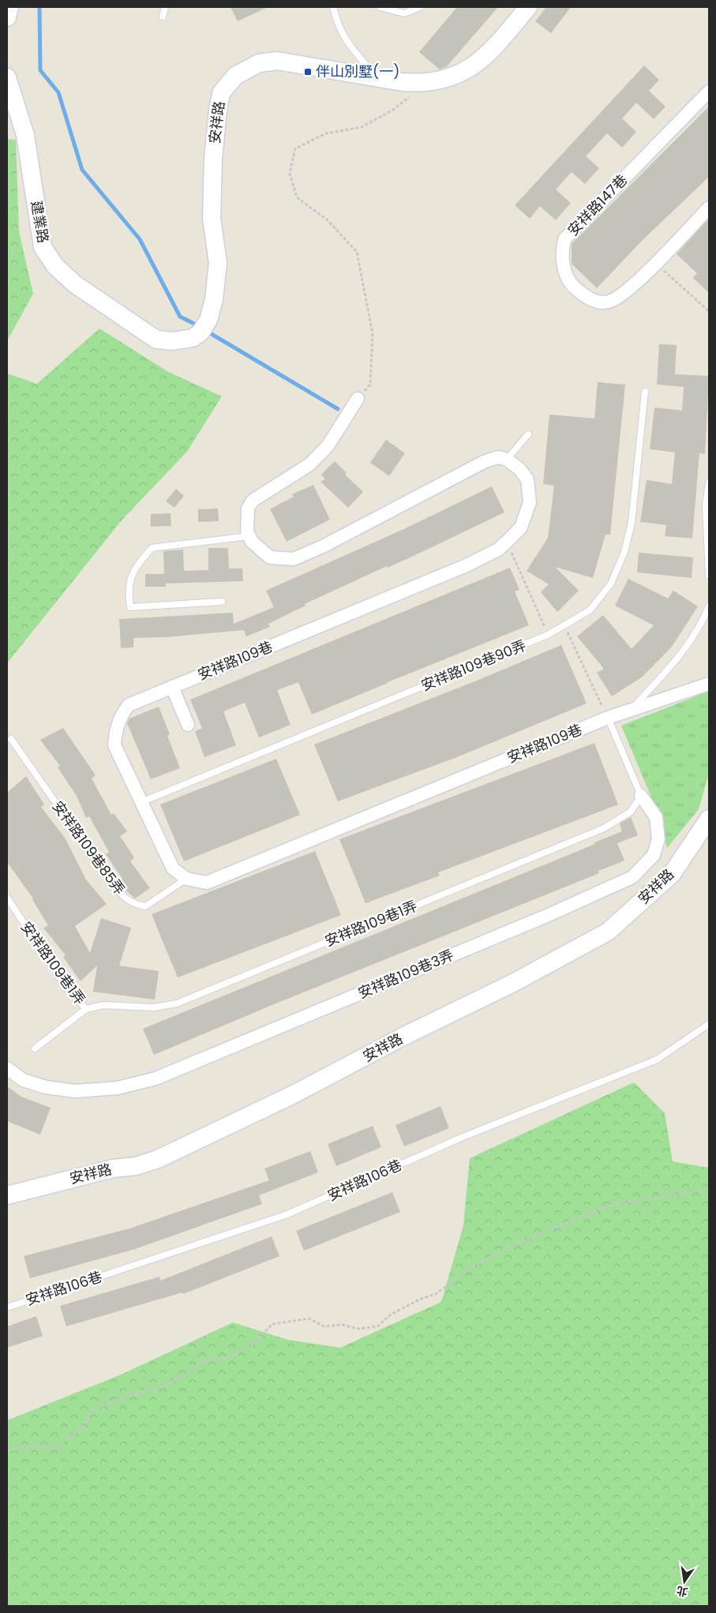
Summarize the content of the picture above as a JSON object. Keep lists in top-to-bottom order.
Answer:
{
  "streets": {
    "street": [
      "安祥路",
      "安祥路147巷",
      "建業路",
      "安祥路109巷",
      "安祥路109巷3弄"
    ],
    "lane": [
      "安祥路109巷90弄",
      "安祥路109巷85弄",
      "安祥路109巷1弄",
      "安祥路106巷"
    ]
  },
  "crossings": [
    ["安祥路", "建業路"],
    ["安祥路109巷", "安祥路109巷90弄"],
    ["安祥路109巷", "安祥路109巷85弄"],
    ["安祥路109巷", "安祥路109巷3弄"],
    ["安祥路109巷1弄", "安祥路109巷3弄"]
  ],
  "places": {
    "transit": ["伴山別墅(一)"]
  },
  "north": "bottom"
}
